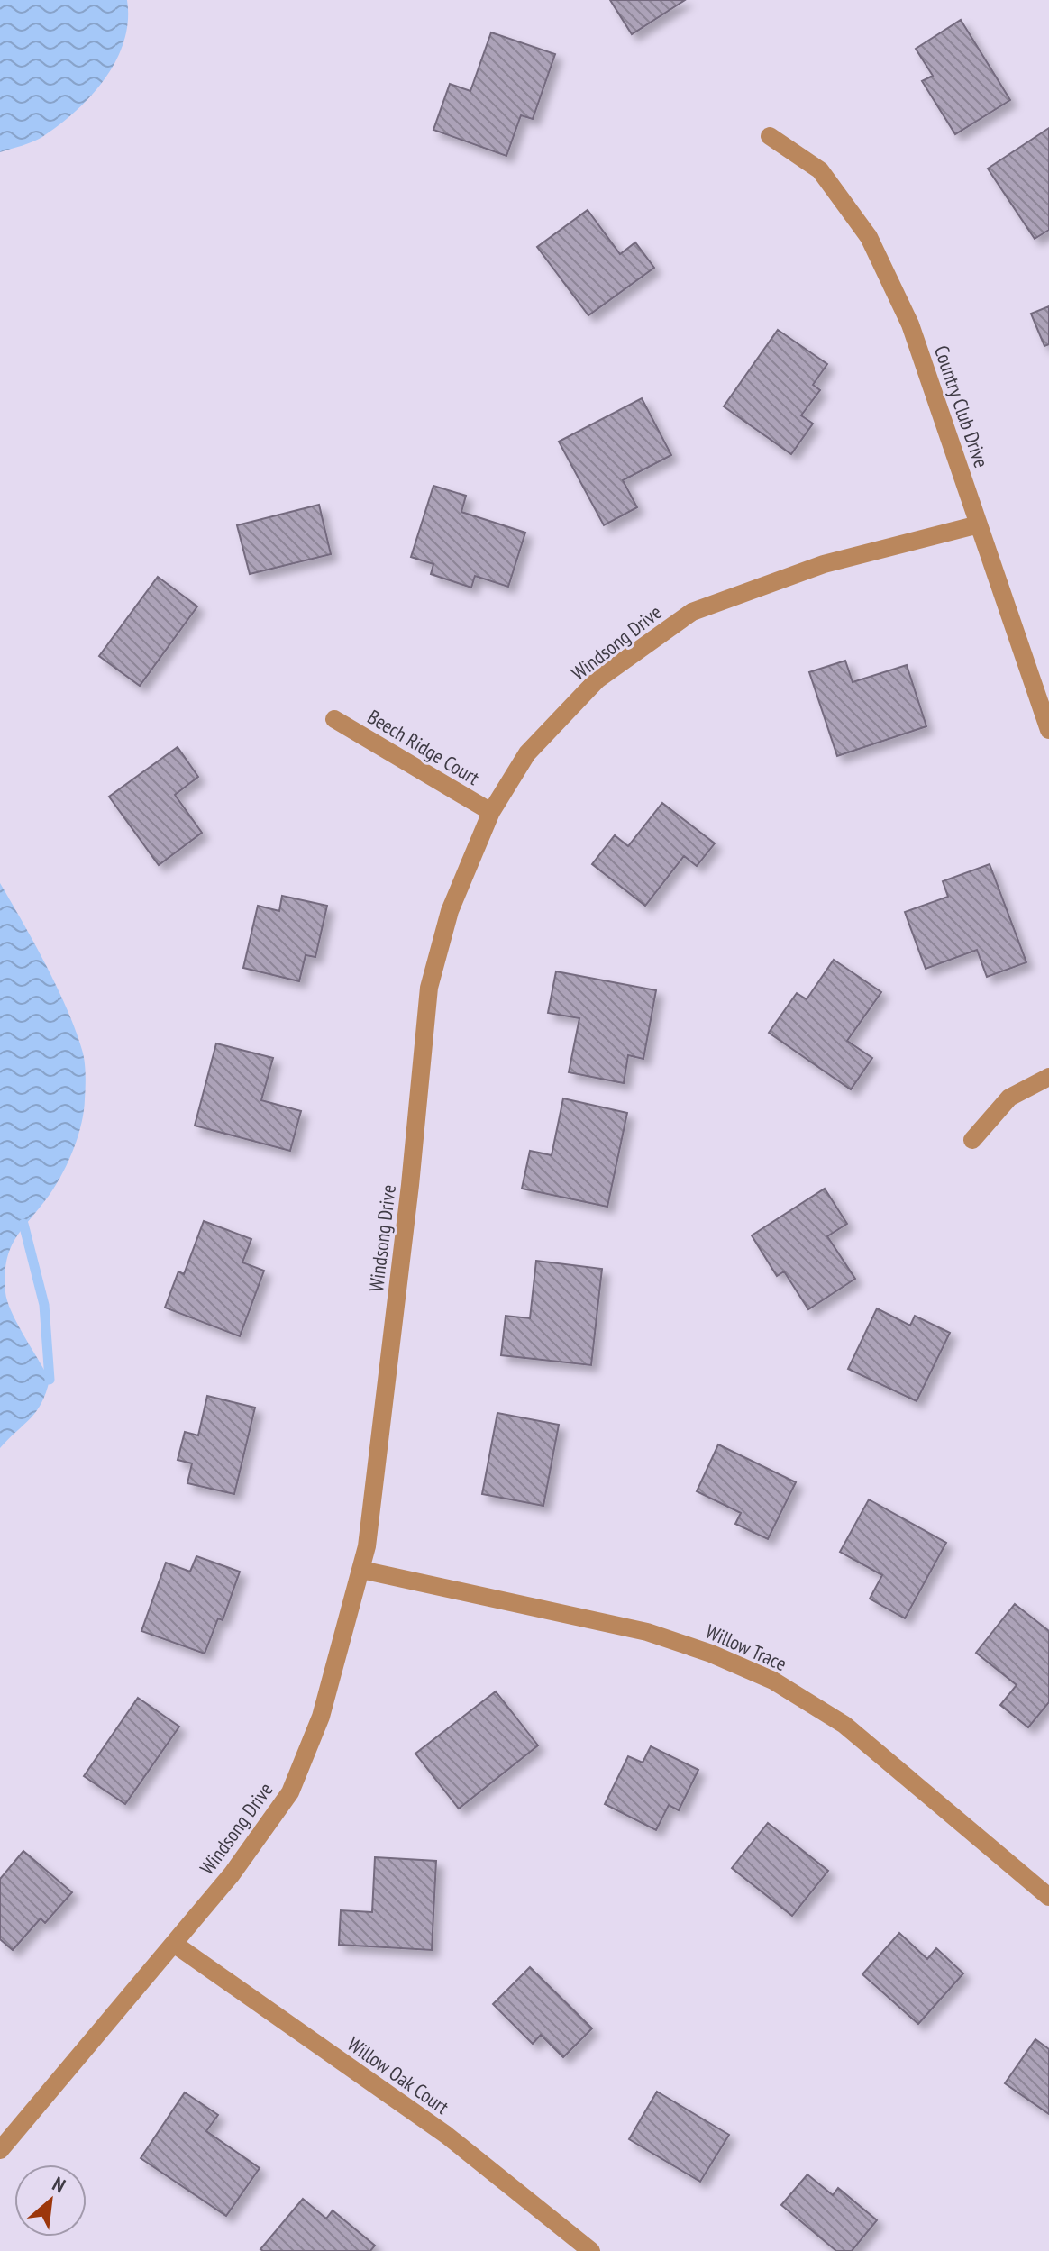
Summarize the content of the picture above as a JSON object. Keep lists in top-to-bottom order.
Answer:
{
  "streets": {
    "street": [
      "Country Club Drive",
      "Windsong Drive",
      "Beech Ridge Court",
      "Willow Trace",
      "Willow Oak Court"
    ]
  },
  "crossings": [
    ["Country Club Drive", "Windsong Drive"],
    ["Windsong Drive", "Beech Ridge Court"],
    ["Windsong Drive", "Willow Trace"],
    ["Windsong Drive", "Willow Oak Court"]
  ],
  "north": "top right"
}
